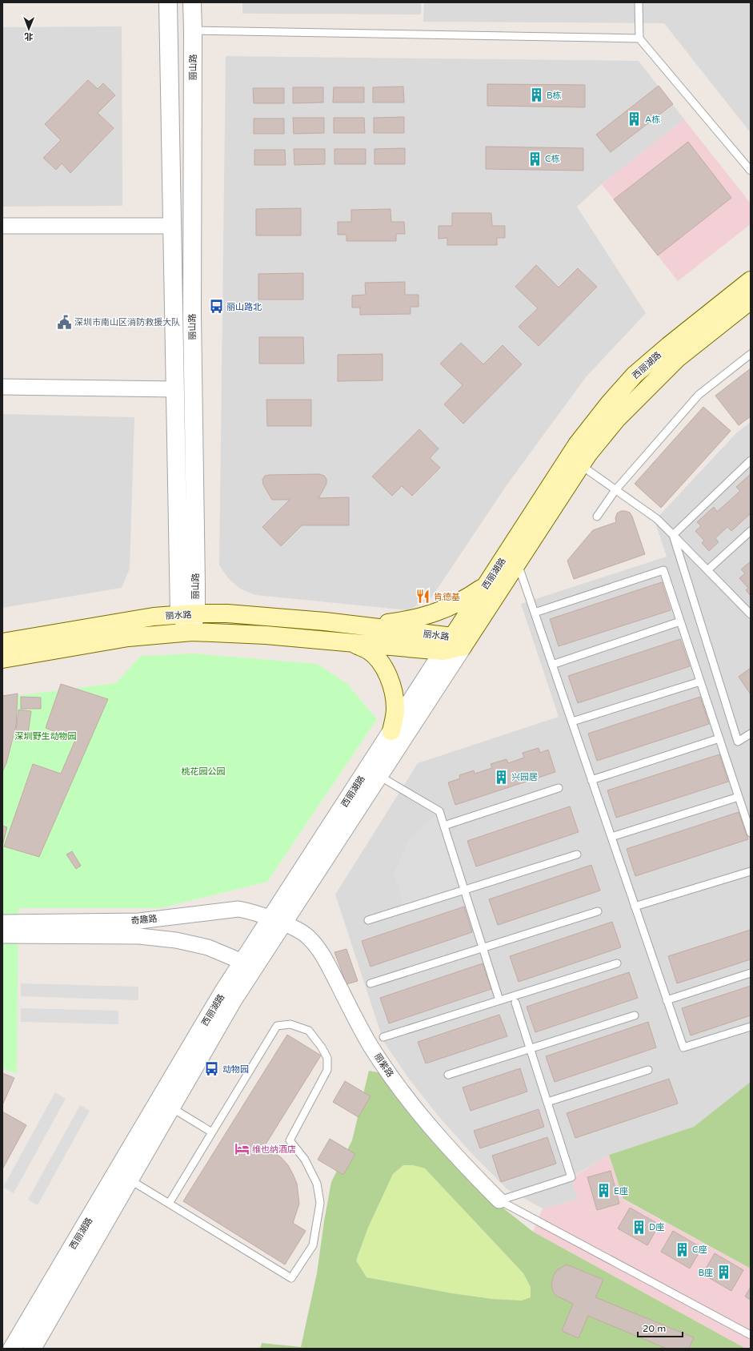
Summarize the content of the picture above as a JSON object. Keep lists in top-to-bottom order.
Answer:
{
  "streets": {
    "main road": ["西丽湖路", "丽水路"],
    "street": ["丽山路", "奇趣路", "丽紫路"]
  },
  "crossings": [
    ["丽山路", "丽水路"],
    ["西丽湖路", "丽水路"],
    ["西丽湖路", "奇趣路"],
    ["西丽湖路", "丽紫路"],
    ["奇趣路", "丽紫路"]
  ],
  "parks": ["深圳野生动物园", "桃花园公园"],
  "places": {
    "building": [
      "B栋",
      "A栋",
      "C栋",
      "兴园居",
      "E座",
      "D座",
      "C座",
      "B座"
    ],
    "bus stop": ["丽山路北", "动物园"],
    "public building": ["深圳市南山区消防救援大队"],
    "restaurant": ["肯德基"],
    "hotel": ["维也纳酒店"]
  },
  "scale_bar": "20 m",
  "north": "bottom"
}
